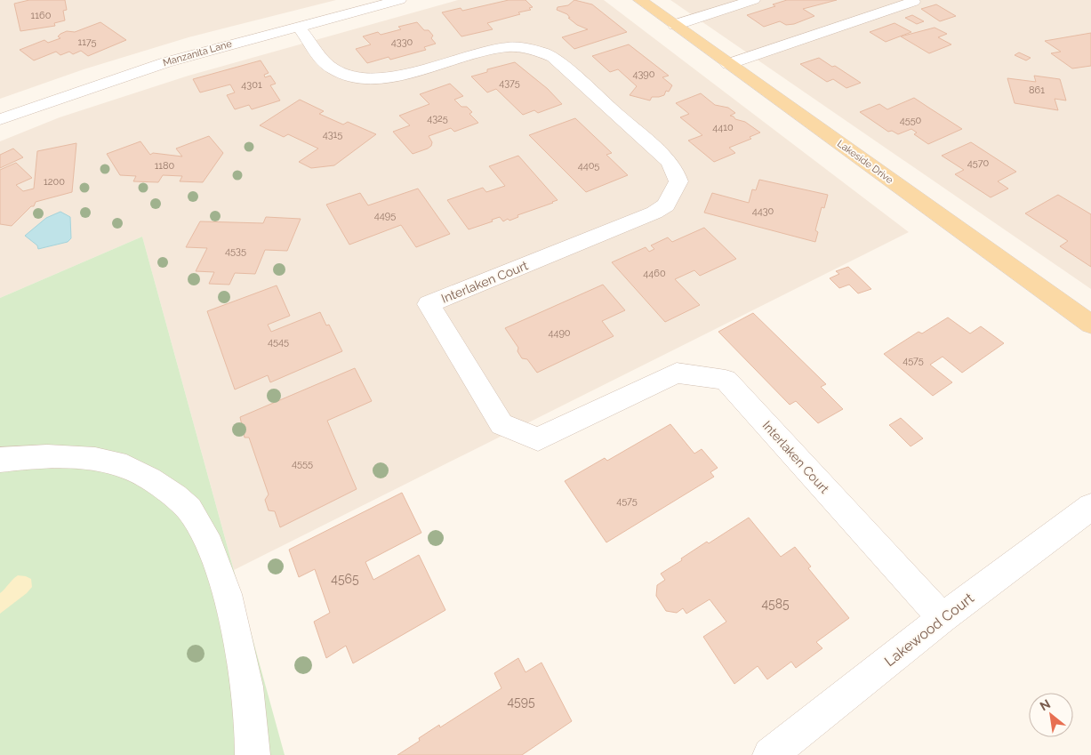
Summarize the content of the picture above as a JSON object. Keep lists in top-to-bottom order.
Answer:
{
  "streets": {
    "main road": ["Lakeside Drive"],
    "street": ["Manzanita Lane", "Interlaken Court", "Lakewood Court"]
  },
  "crossings": [
    ["Manzanita Lane", "Interlaken Court"],
    ["Interlaken Court", "Lakewood Court"]
  ],
  "house_numbers": [
    "1160",
    "1175",
    "4330",
    "4390",
    "4375",
    "4301",
    "861",
    "4325",
    "4550",
    "4410",
    "4315",
    "4570",
    "1180",
    "4405",
    "1200",
    "4430",
    "4495",
    "4535",
    "4460",
    "4490",
    "4545",
    "4575",
    "4555",
    "4575",
    "4565",
    "4585",
    "4595"
  ],
  "north": "top left"
}
